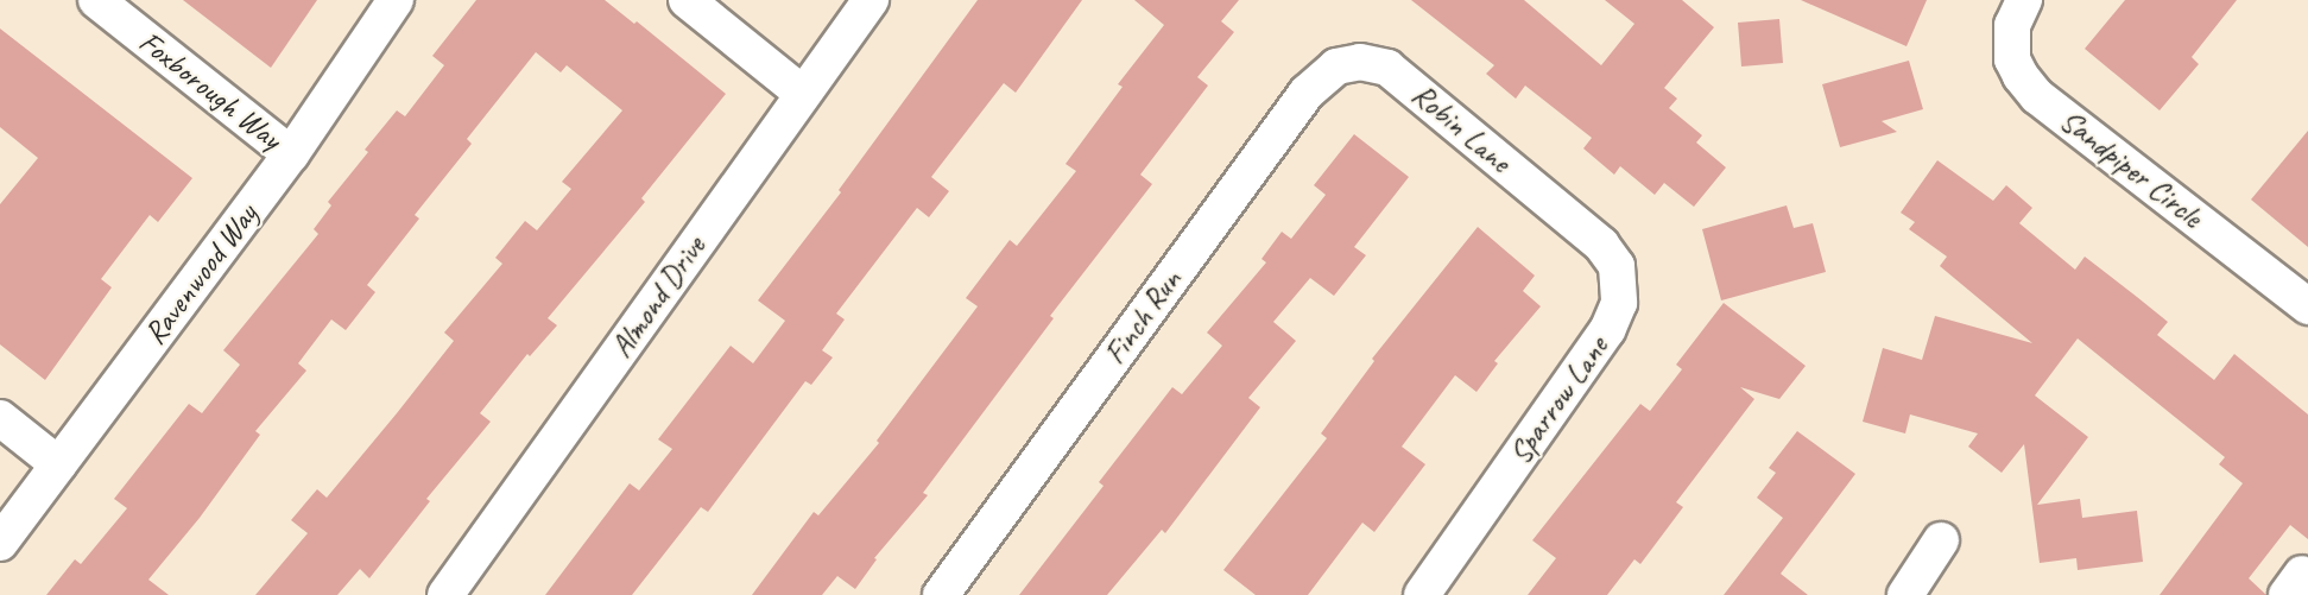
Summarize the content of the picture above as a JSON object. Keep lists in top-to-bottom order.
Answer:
{
  "streets": {
    "street": [
      "Foxborough Way",
      "Robin Lane",
      "Sandpiper Circle",
      "Ravenwood Way",
      "Almond Drive",
      "Finch Run",
      "Sparrow Lane"
    ]
  },
  "crossings": [
    ["Foxborough Way", "Ravenwood Way"],
    ["Robin Lane", "Finch Run"],
    ["Robin Lane", "Sparrow Lane"]
  ]
}
